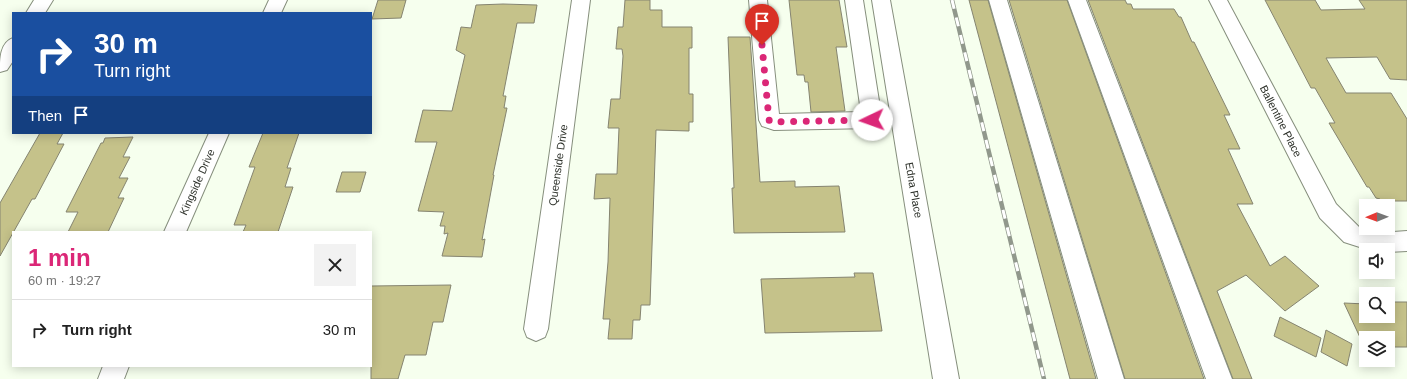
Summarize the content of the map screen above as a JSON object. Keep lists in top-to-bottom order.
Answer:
{
  "streets": {
    "street": [
      "Ballentine Place",
      "Queenside Drive",
      "Kingside Drive",
      "Edna Place"
    ]
  },
  "north": "left",
  "page": {
    "turn": ["30 m", "Turn right"],
    "then": "Then",
    "heading": ["1 min", "60 m · 19:27"],
    "list": [
      {
        "name": "Turn right",
        "value": "30 m"
      }
    ]
  }
}
